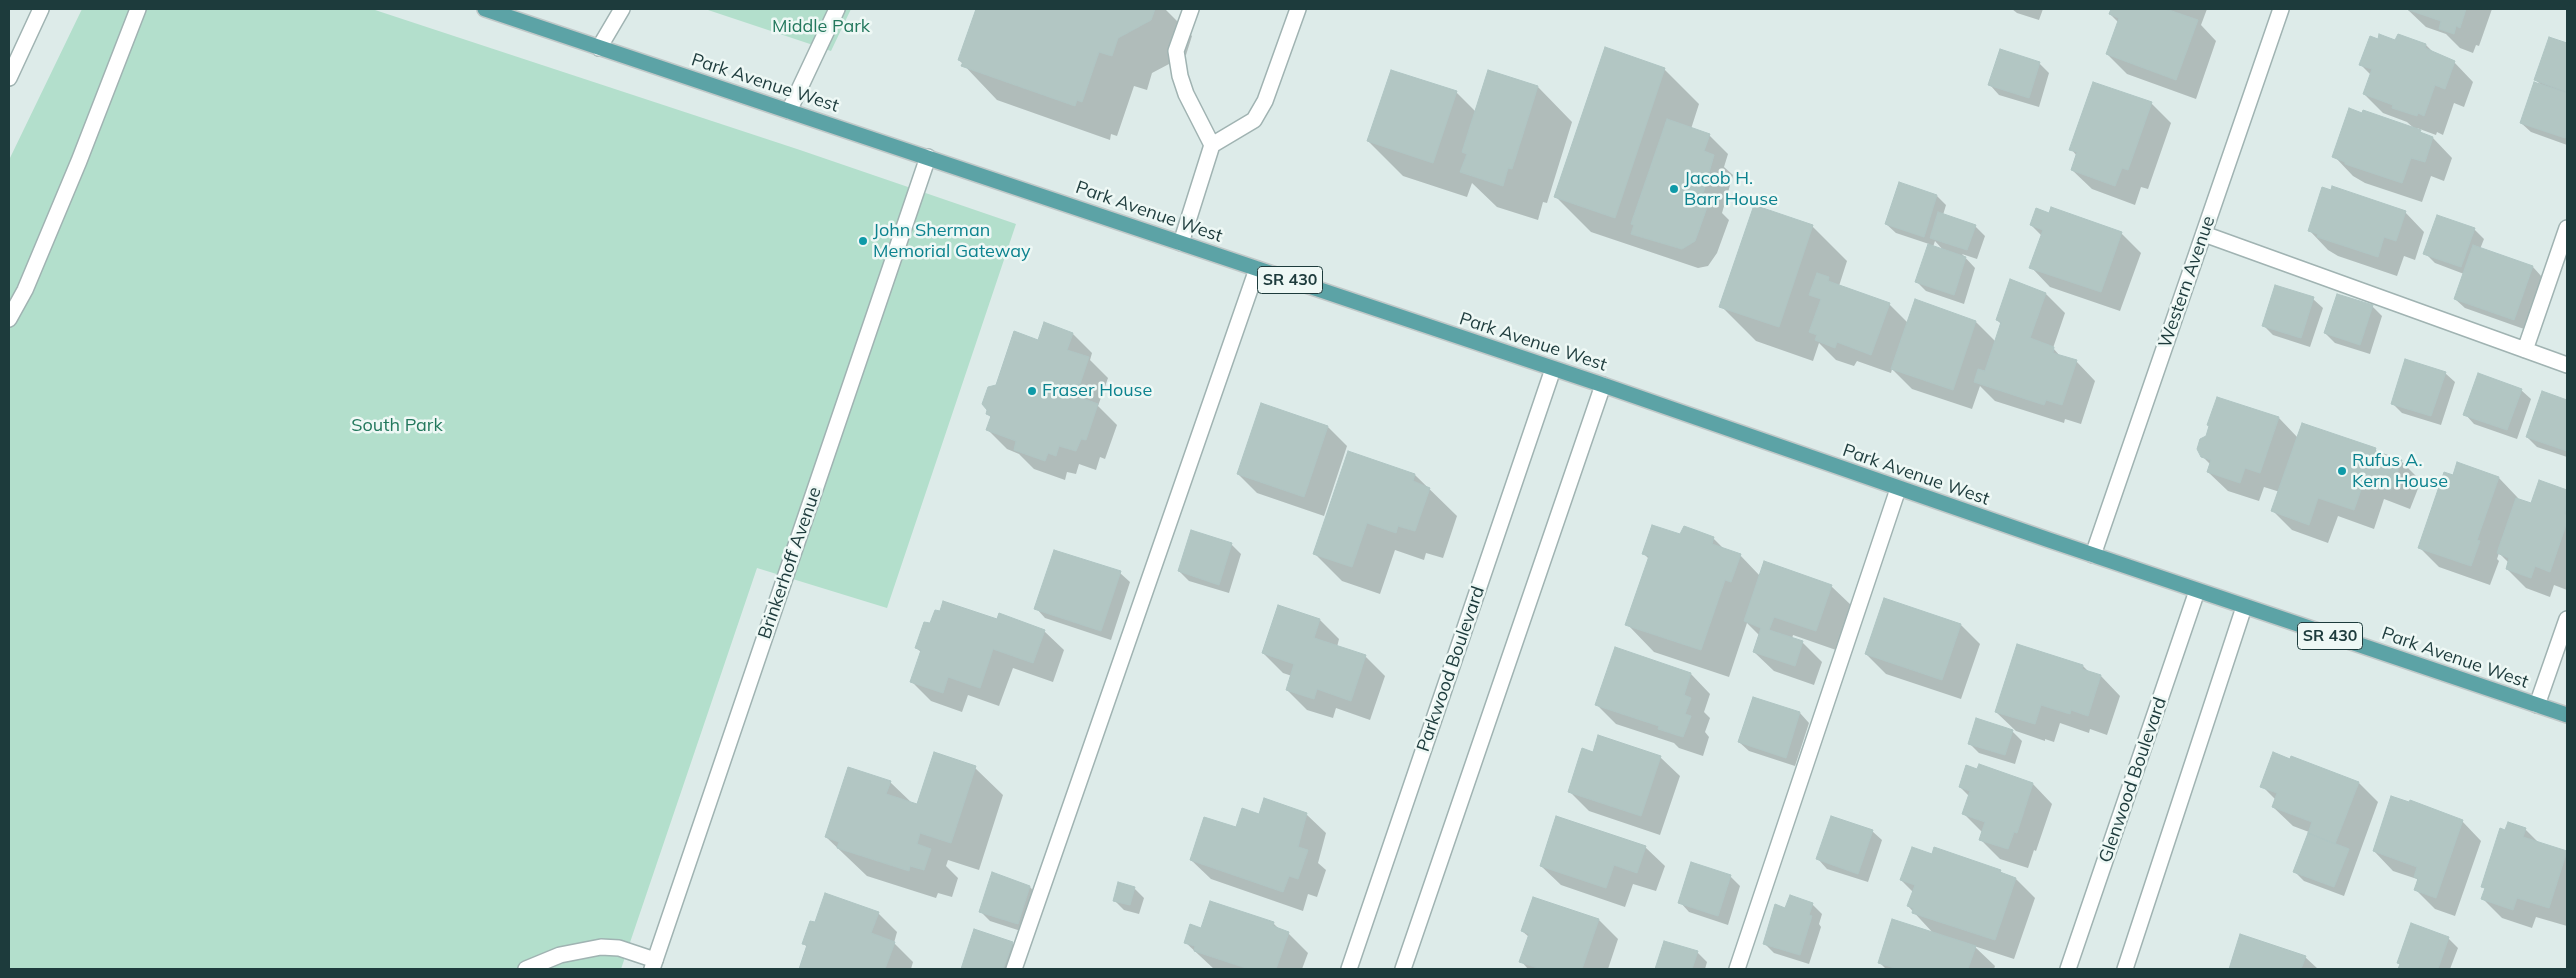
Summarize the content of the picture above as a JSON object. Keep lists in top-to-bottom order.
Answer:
{
  "streets": {
    "main road": ["Park Avenue West", "SR 430"],
    "street": [
      "Western Avenue",
      "Brinkerhoff Avenue",
      "Parkwood Boulevard",
      "Glenwood Boulevard"
    ]
  },
  "crossings": [
    ["Park Avenue West", "Western Avenue"],
    ["Park Avenue West", "Brinkerhoff Avenue"],
    ["Park Avenue West", "Parkwood Boulevard"],
    ["Park Avenue West", "Glenwood Boulevard"]
  ],
  "parks": ["Middle Park", "South Park"],
  "places": [
    "Jacob H. Barr House",
    "John Sherman Memorial Gateway",
    "Fraser House",
    "Rufus A. Kern House"
  ]
}
